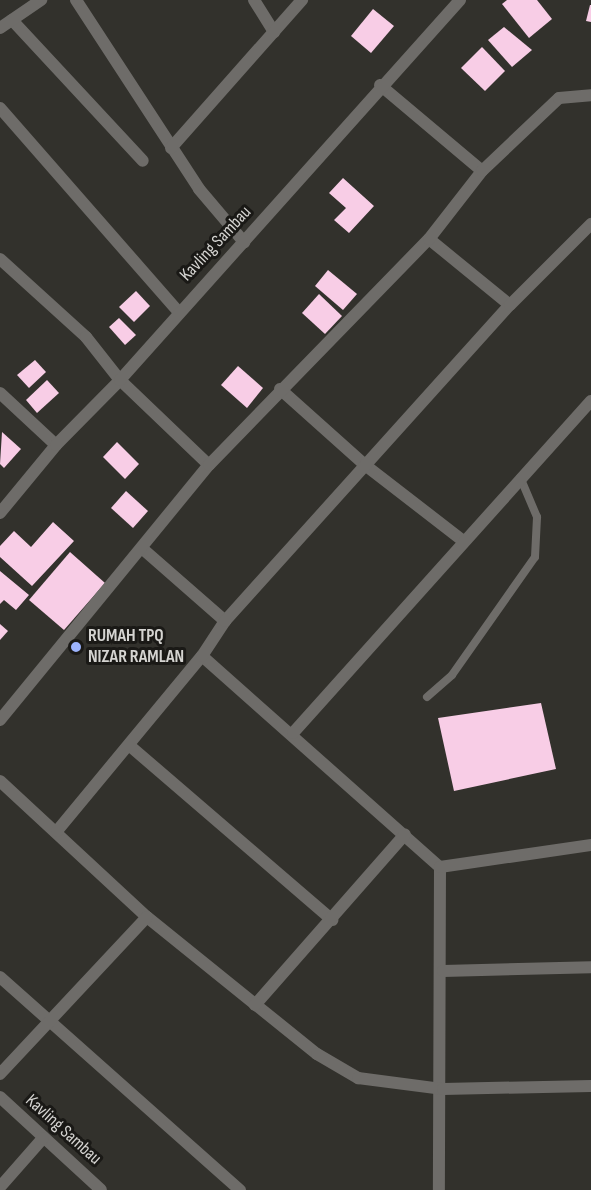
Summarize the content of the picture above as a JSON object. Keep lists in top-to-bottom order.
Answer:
{
  "streets": {
    "street": ["Kavling Sambau"]
  },
  "places": ["RUMAH TPQ NIZAR RAMLAN"]
}
